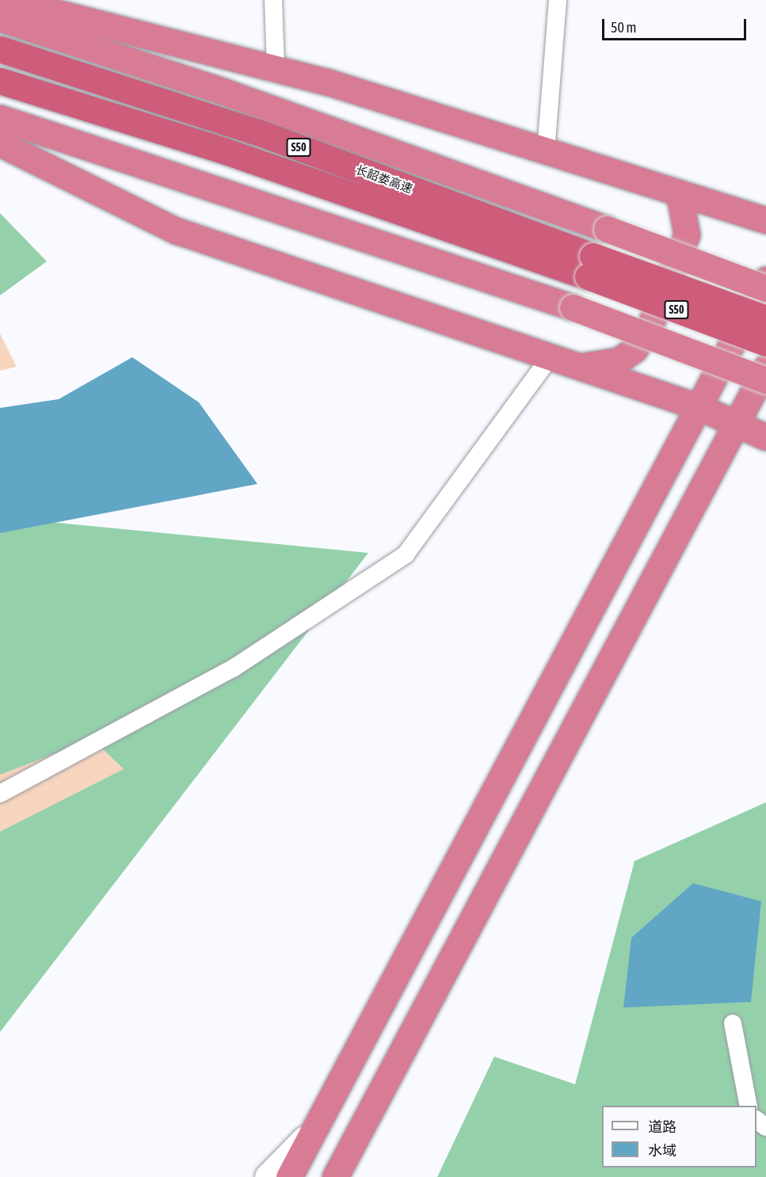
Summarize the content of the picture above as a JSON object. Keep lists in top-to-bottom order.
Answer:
{
  "streets": {
    "highway": ["S50", "长韶娄高速"]
  },
  "legend": ["道路", "水域"],
  "scale_bar": "50 m"
}
